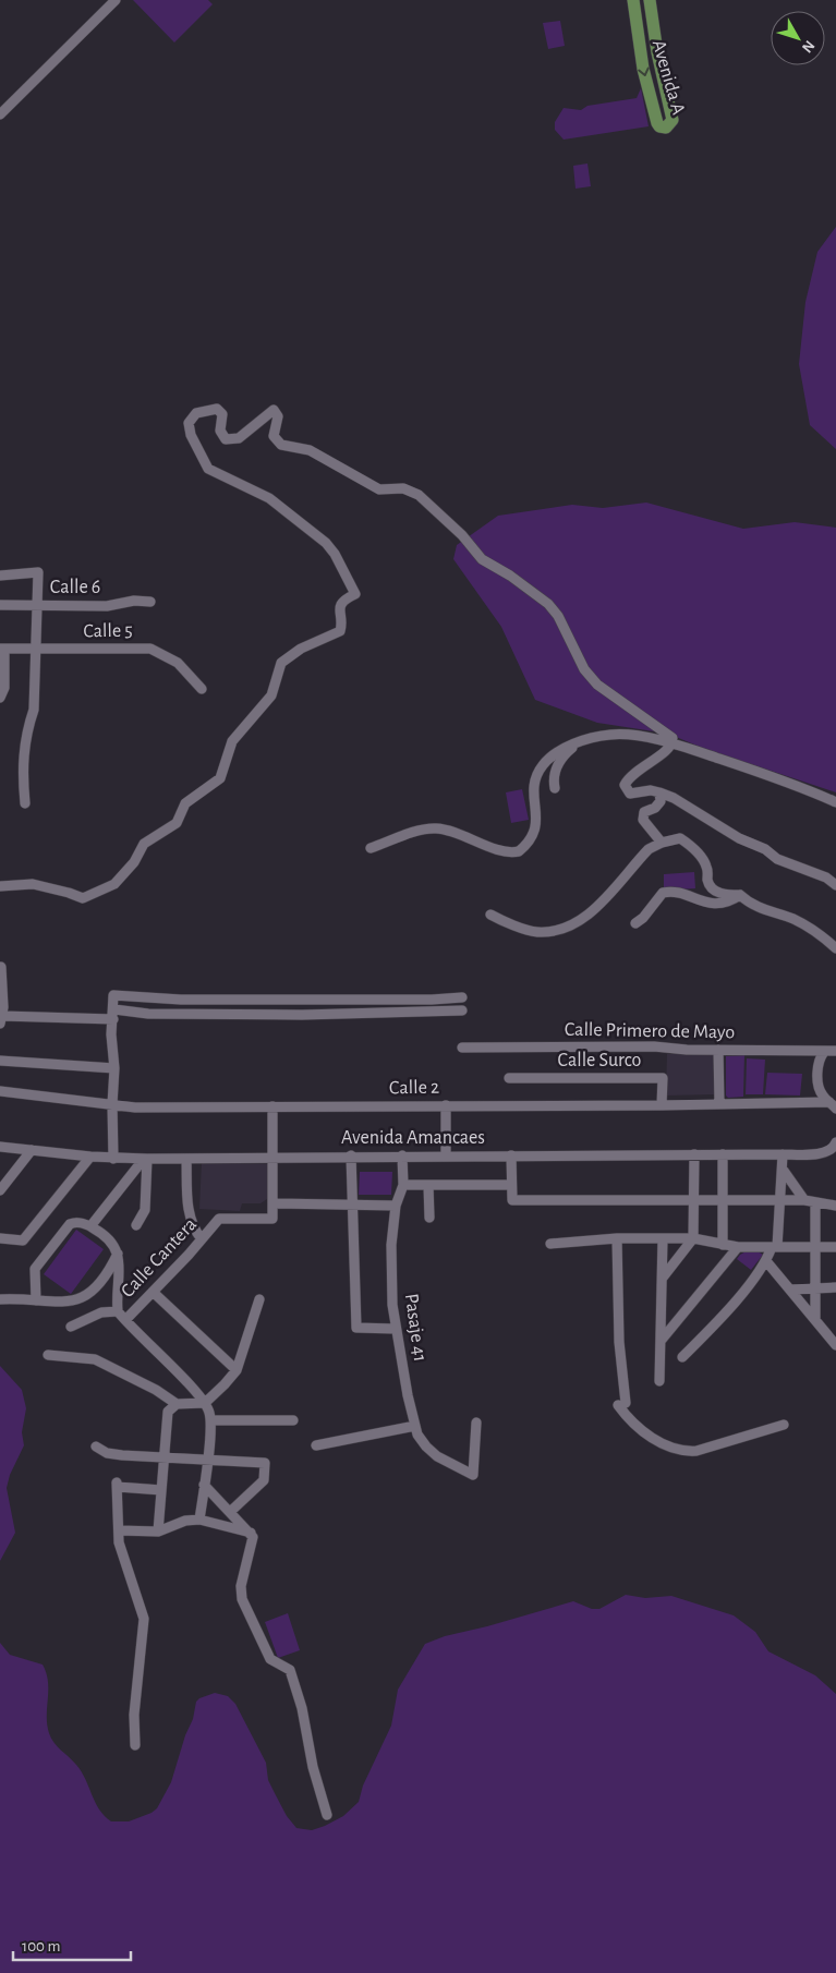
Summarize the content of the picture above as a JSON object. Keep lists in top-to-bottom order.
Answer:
{
  "streets": {
    "main road": ["Avenida A"],
    "street": [
      "Calle 6",
      "Calle 5",
      "Calle Primero de Mayo",
      "Calle Surco",
      "Calle 2",
      "Avenida Amancaes",
      "Calle Cantera",
      "Pasaje 41"
    ]
  },
  "crossings": [
    ["Calle Surco", "Calle 2"],
    ["Avenida Amancaes", "Pasaje 41"]
  ],
  "scale_bar": "100 m",
  "north": "bottom right"
}
